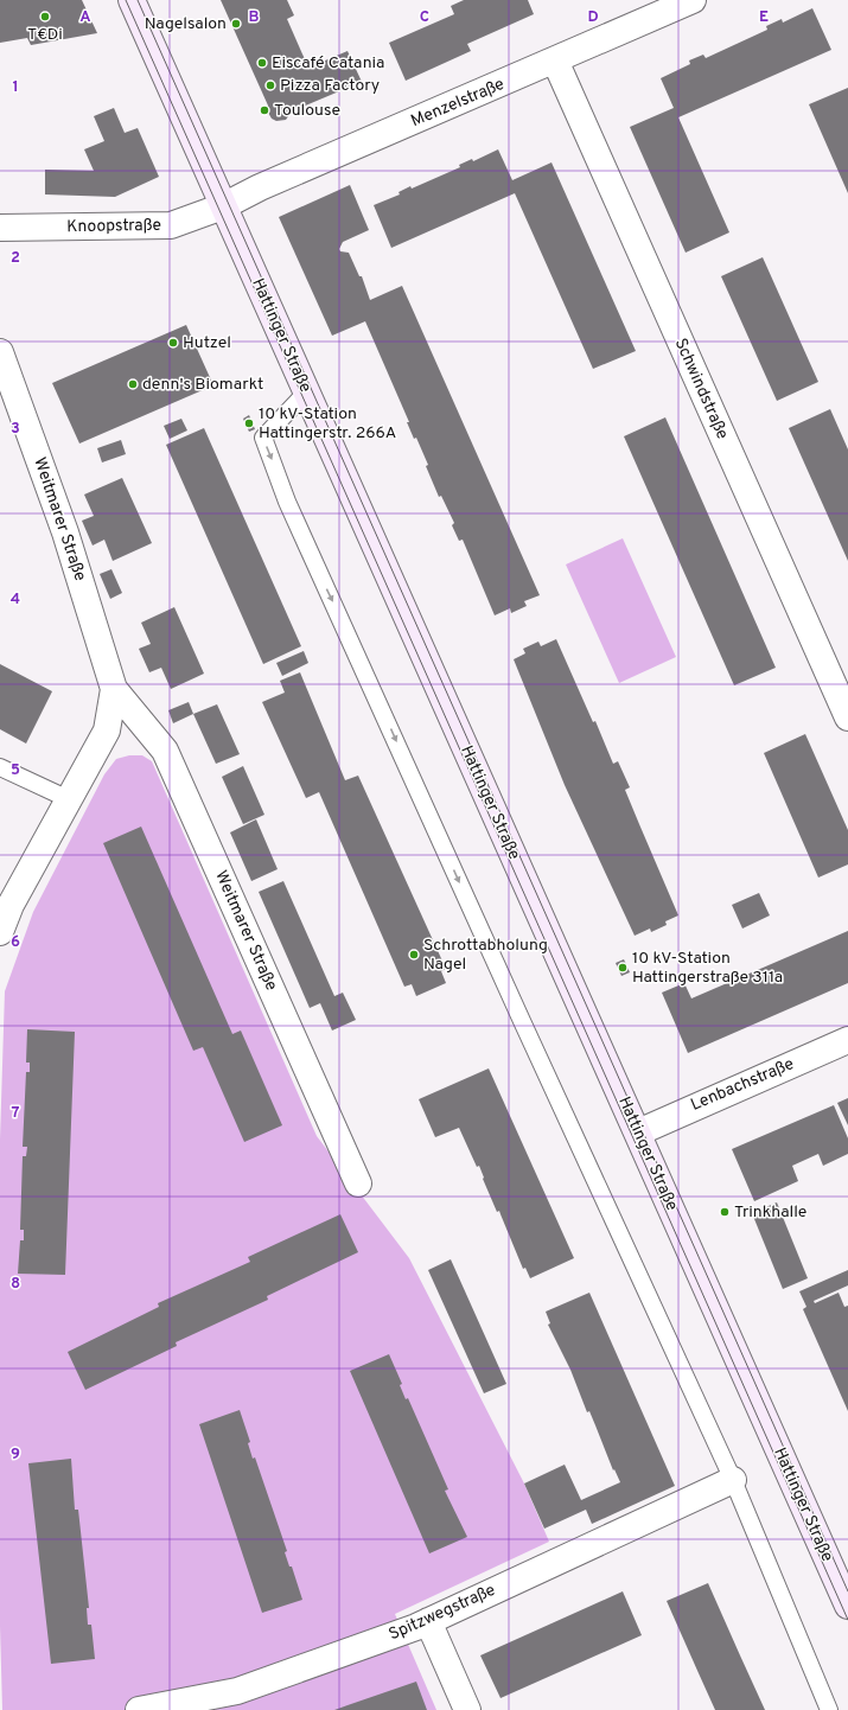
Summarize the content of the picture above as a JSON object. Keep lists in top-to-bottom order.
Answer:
{
  "streets": {
    "main road": ["Hattinger Straße"],
    "street": [
      "Menzelstraße",
      "Knoopstraße",
      "Schwindstraße",
      "Weitmarer Straße",
      "Lenbachstraße",
      "Spitzwegstraße"
    ]
  },
  "crossings": [
    ["Menzelstraße", "Knoopstraße"],
    ["Menzelstraße", "Hattinger Straße"],
    ["Menzelstraße", "Schwindstraße"],
    ["Knoopstraße", "Hattinger Straße"],
    ["Hattinger Straße", "Lenbachstraße"]
  ],
  "places": [
    "T€Di",
    "Nagelsalon",
    "Eiscafé Catania",
    "Pizza Factory",
    "Toulouse",
    "Hutzel",
    "denn's Biomarkt",
    "10 kV-Station Hattingerstr. 266A",
    "Schrottabholung Nagel",
    "10 kV-Station Hattingerstraße 311a",
    "Trinkhalle"
  ],
  "grid": {
    "columns": [
      "A",
      "B",
      "C",
      "D",
      "E"
    ],
    "rows": [
      "1",
      "2",
      "3",
      "4",
      "5",
      "6",
      "7",
      "8",
      "9"
    ]
  }
}
